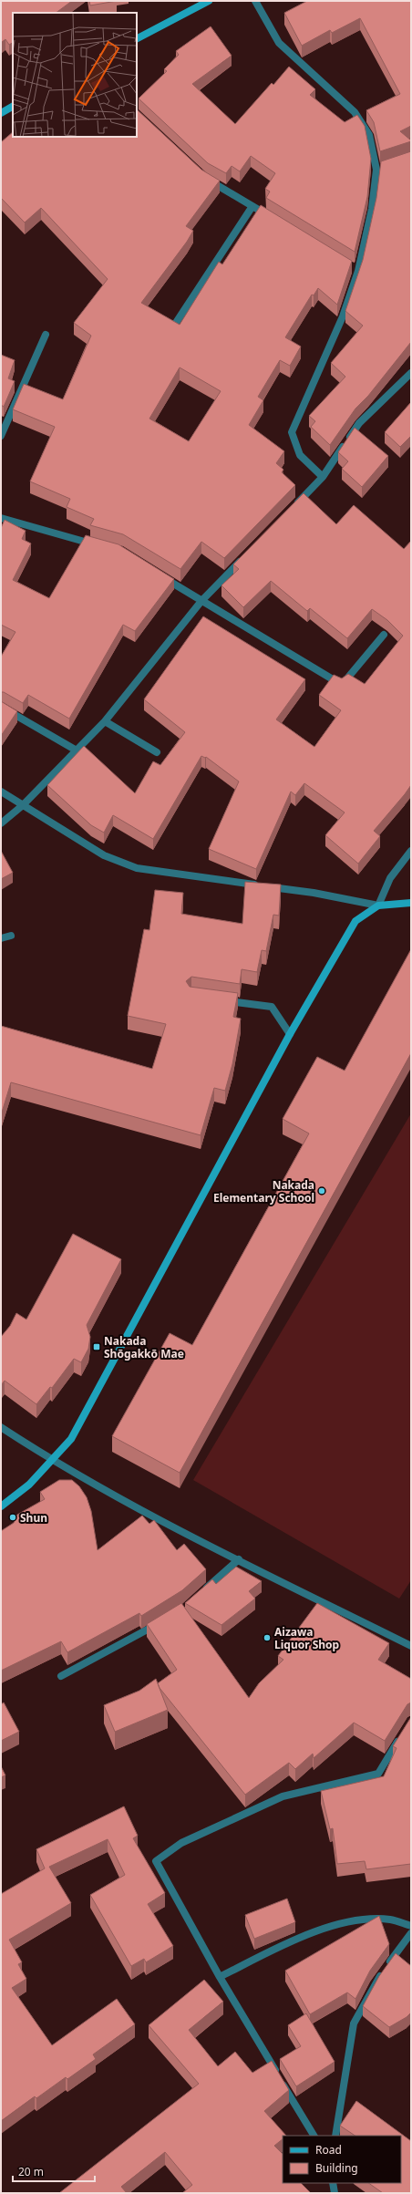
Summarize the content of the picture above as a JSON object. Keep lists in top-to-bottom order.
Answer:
{
  "places": {
    "other": ["Nakada Elementary School", "Shun", "Aizawa Liquor Shop"],
    "transit": ["Nakada Shōgakkō Mae"]
  },
  "legend": ["Road", "Building"],
  "scale_bar": "20 m"
}
